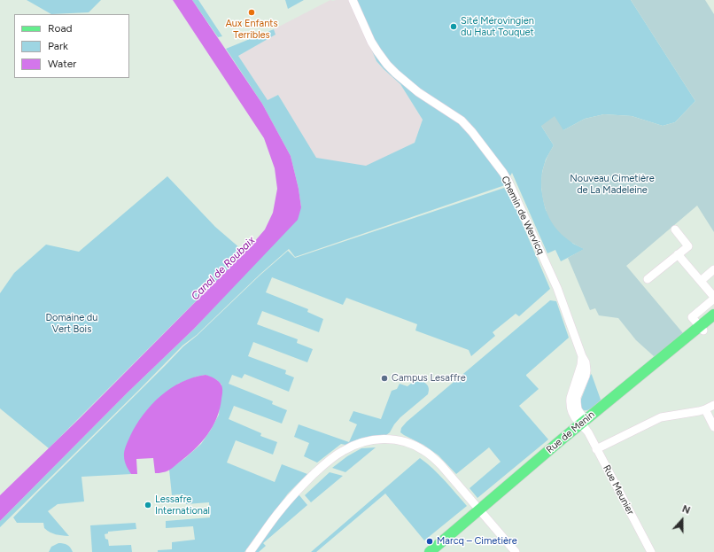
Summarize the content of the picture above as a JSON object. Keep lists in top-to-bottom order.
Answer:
{
  "streets": {
    "main road": ["Rue de Menin"],
    "street": ["Chemin de Wervicq", "Rue Meunier"]
  },
  "crossings": [
    ["Chemin de Wervicq", "Rue de Menin"],
    ["Chemin de Wervicq", "Rue Meunier"],
    ["Rue de Menin", "Rue Meunier"]
  ],
  "water": ["Canal de Roubaix"],
  "parks": ["Nouveau Cimetière de La Madeleine", "Domaine du Vert Bois"],
  "places": [
    "Aux Enfants Terribles",
    "Sité Mérovingien du Haut Touquet",
    "Campus Lesaffre",
    "Lessafre International",
    "Marcq – Cimetière"
  ],
  "legend": ["Road", "Park", "Water"],
  "north": "top"
}
